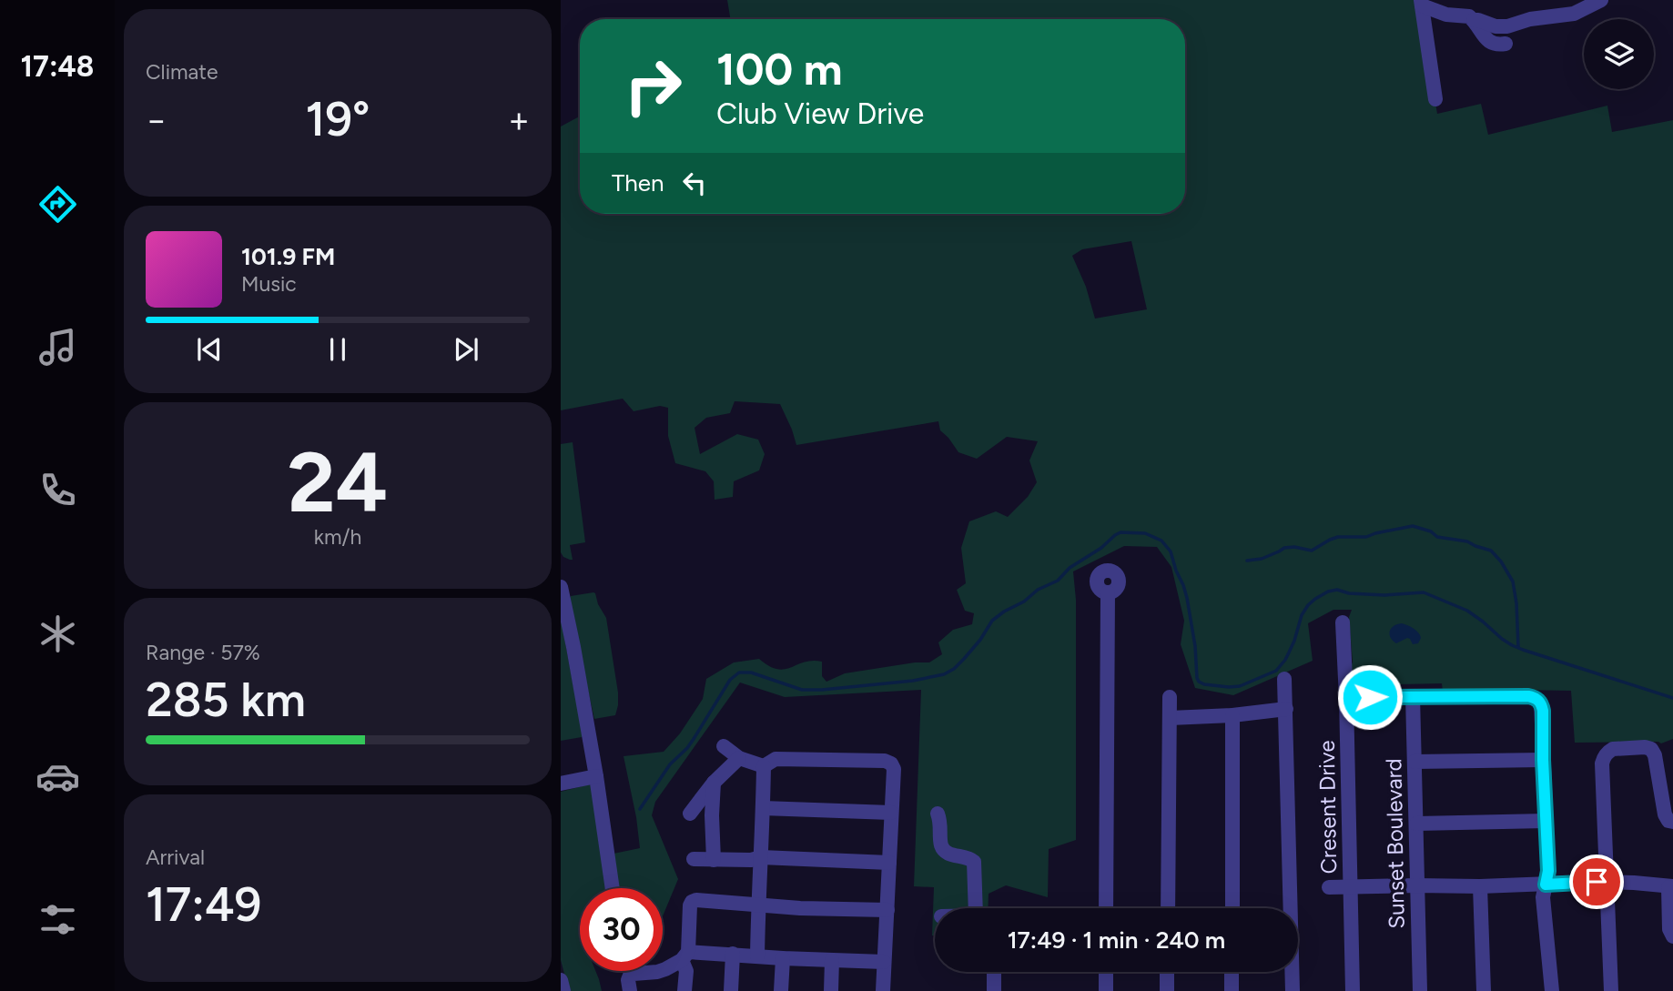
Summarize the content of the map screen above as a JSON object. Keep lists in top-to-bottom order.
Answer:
{
  "streets": {
    "street": ["Cresent Drive", "Sunset Boulevard"]
  },
  "page": {
    "tabs": "17:48",
    "tile": [
      "Climate",
      ["24", "km/h"],
      ["Range · 57%", "285 km"],
      ["Arrival", "17:49"]
    ],
    "turn": ["100 m", "Club View Drive"],
    "heat": ["−", "19°", "+"],
    "then": "Then",
    "song": ["101.9 FM", "Music"],
    "limit": "30",
    "trip": "17:49 · 1 min · 240 m"
  }
}
